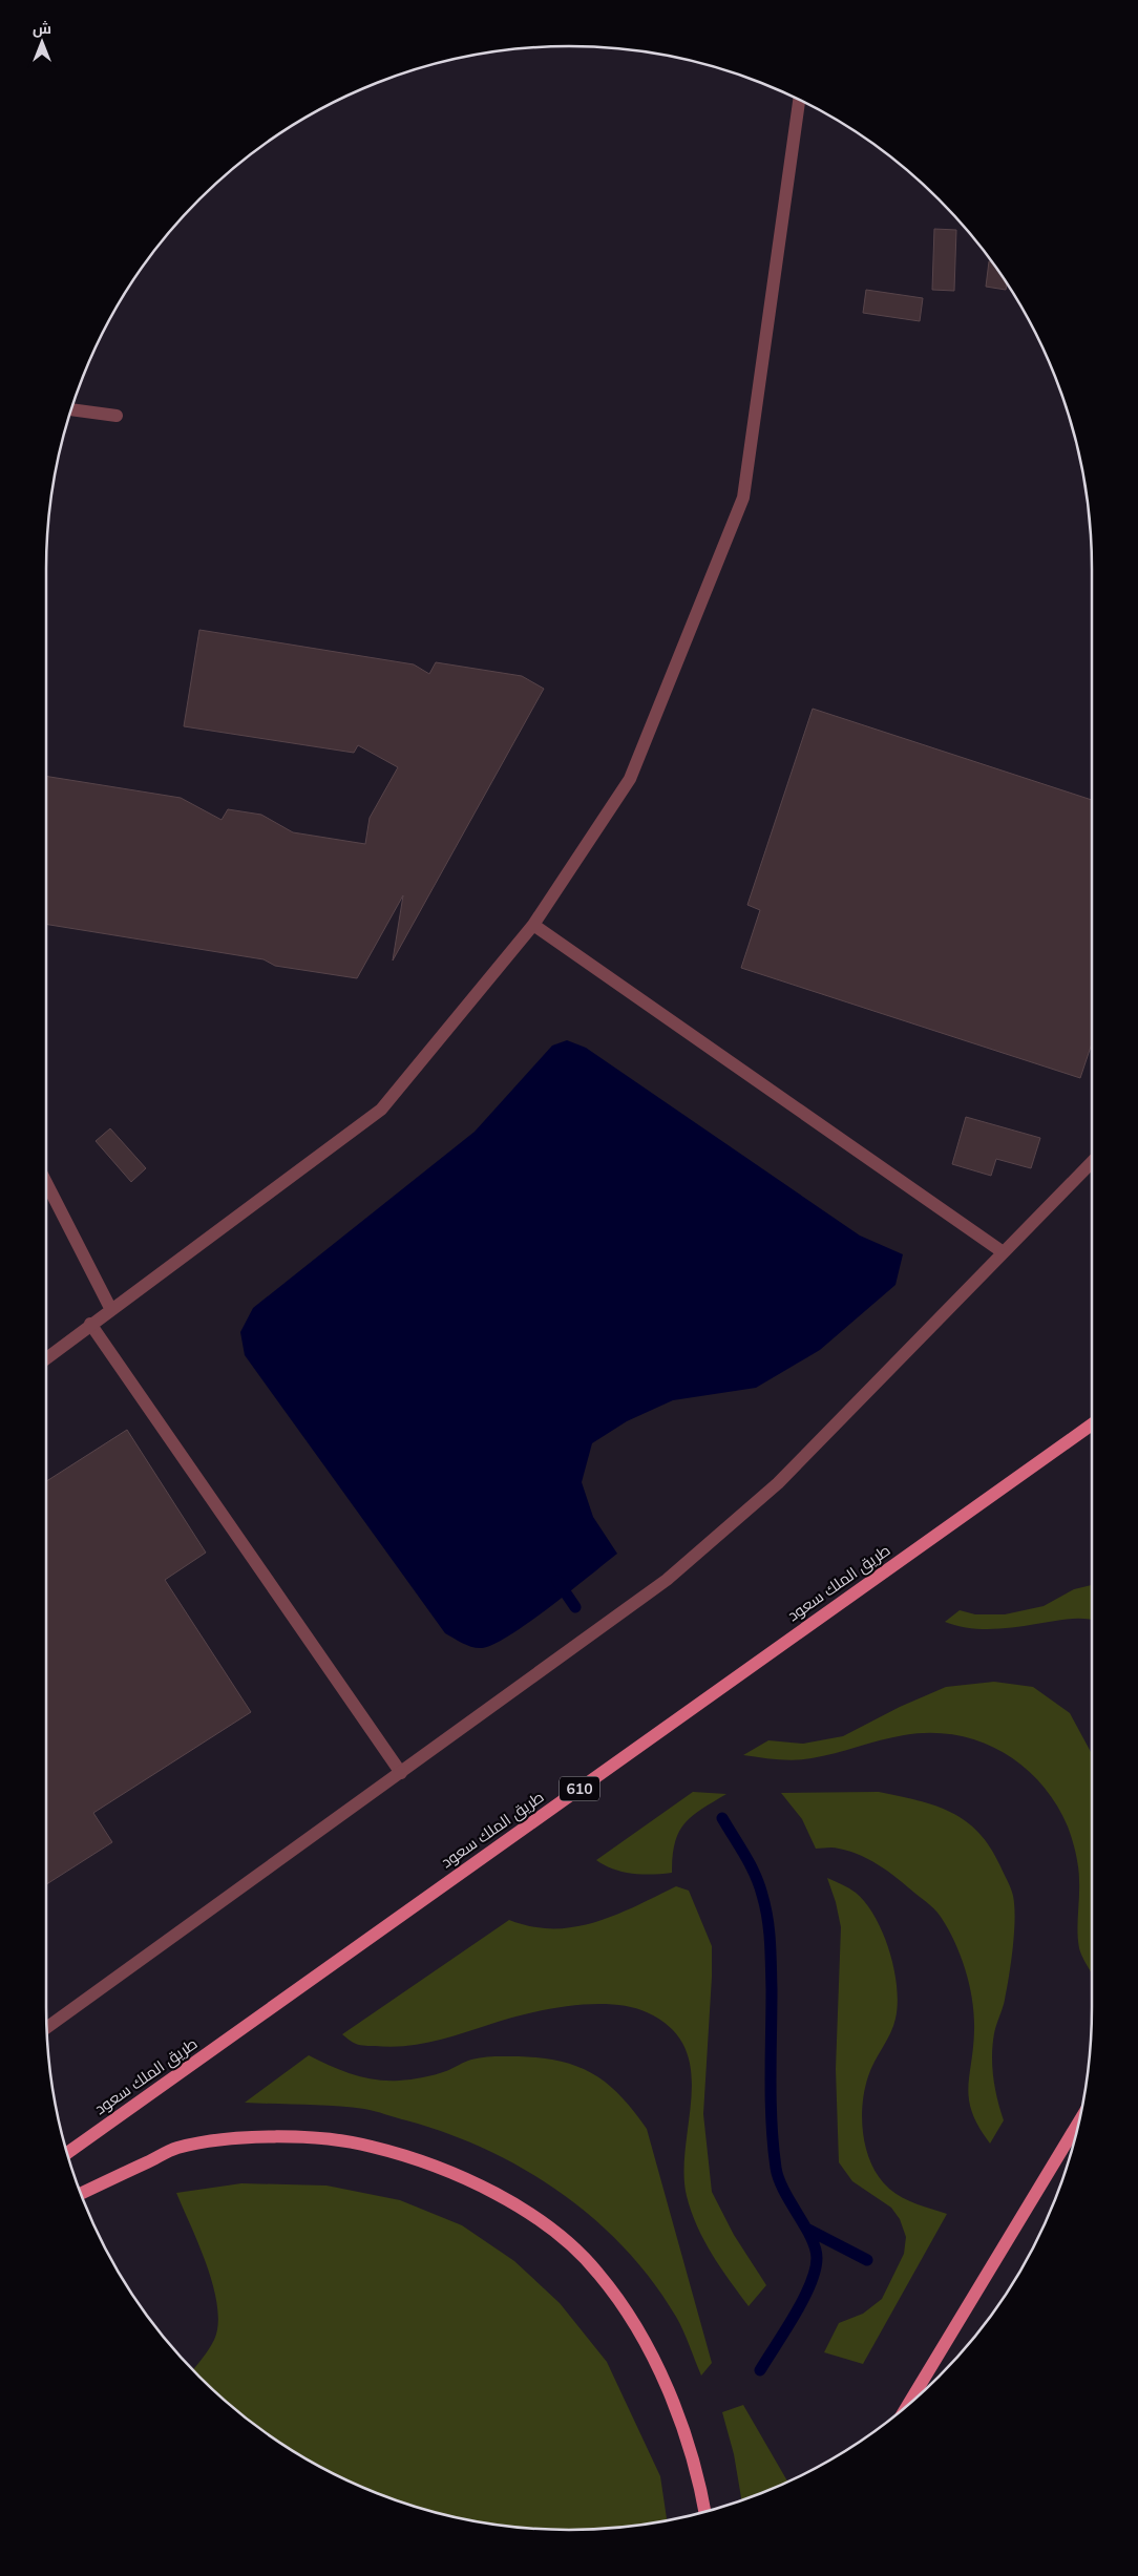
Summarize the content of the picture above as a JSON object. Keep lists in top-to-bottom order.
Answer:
{
  "streets": {
    "main road": ["طريق الملك سعود", "610"]
  },
  "north": "top"
}
